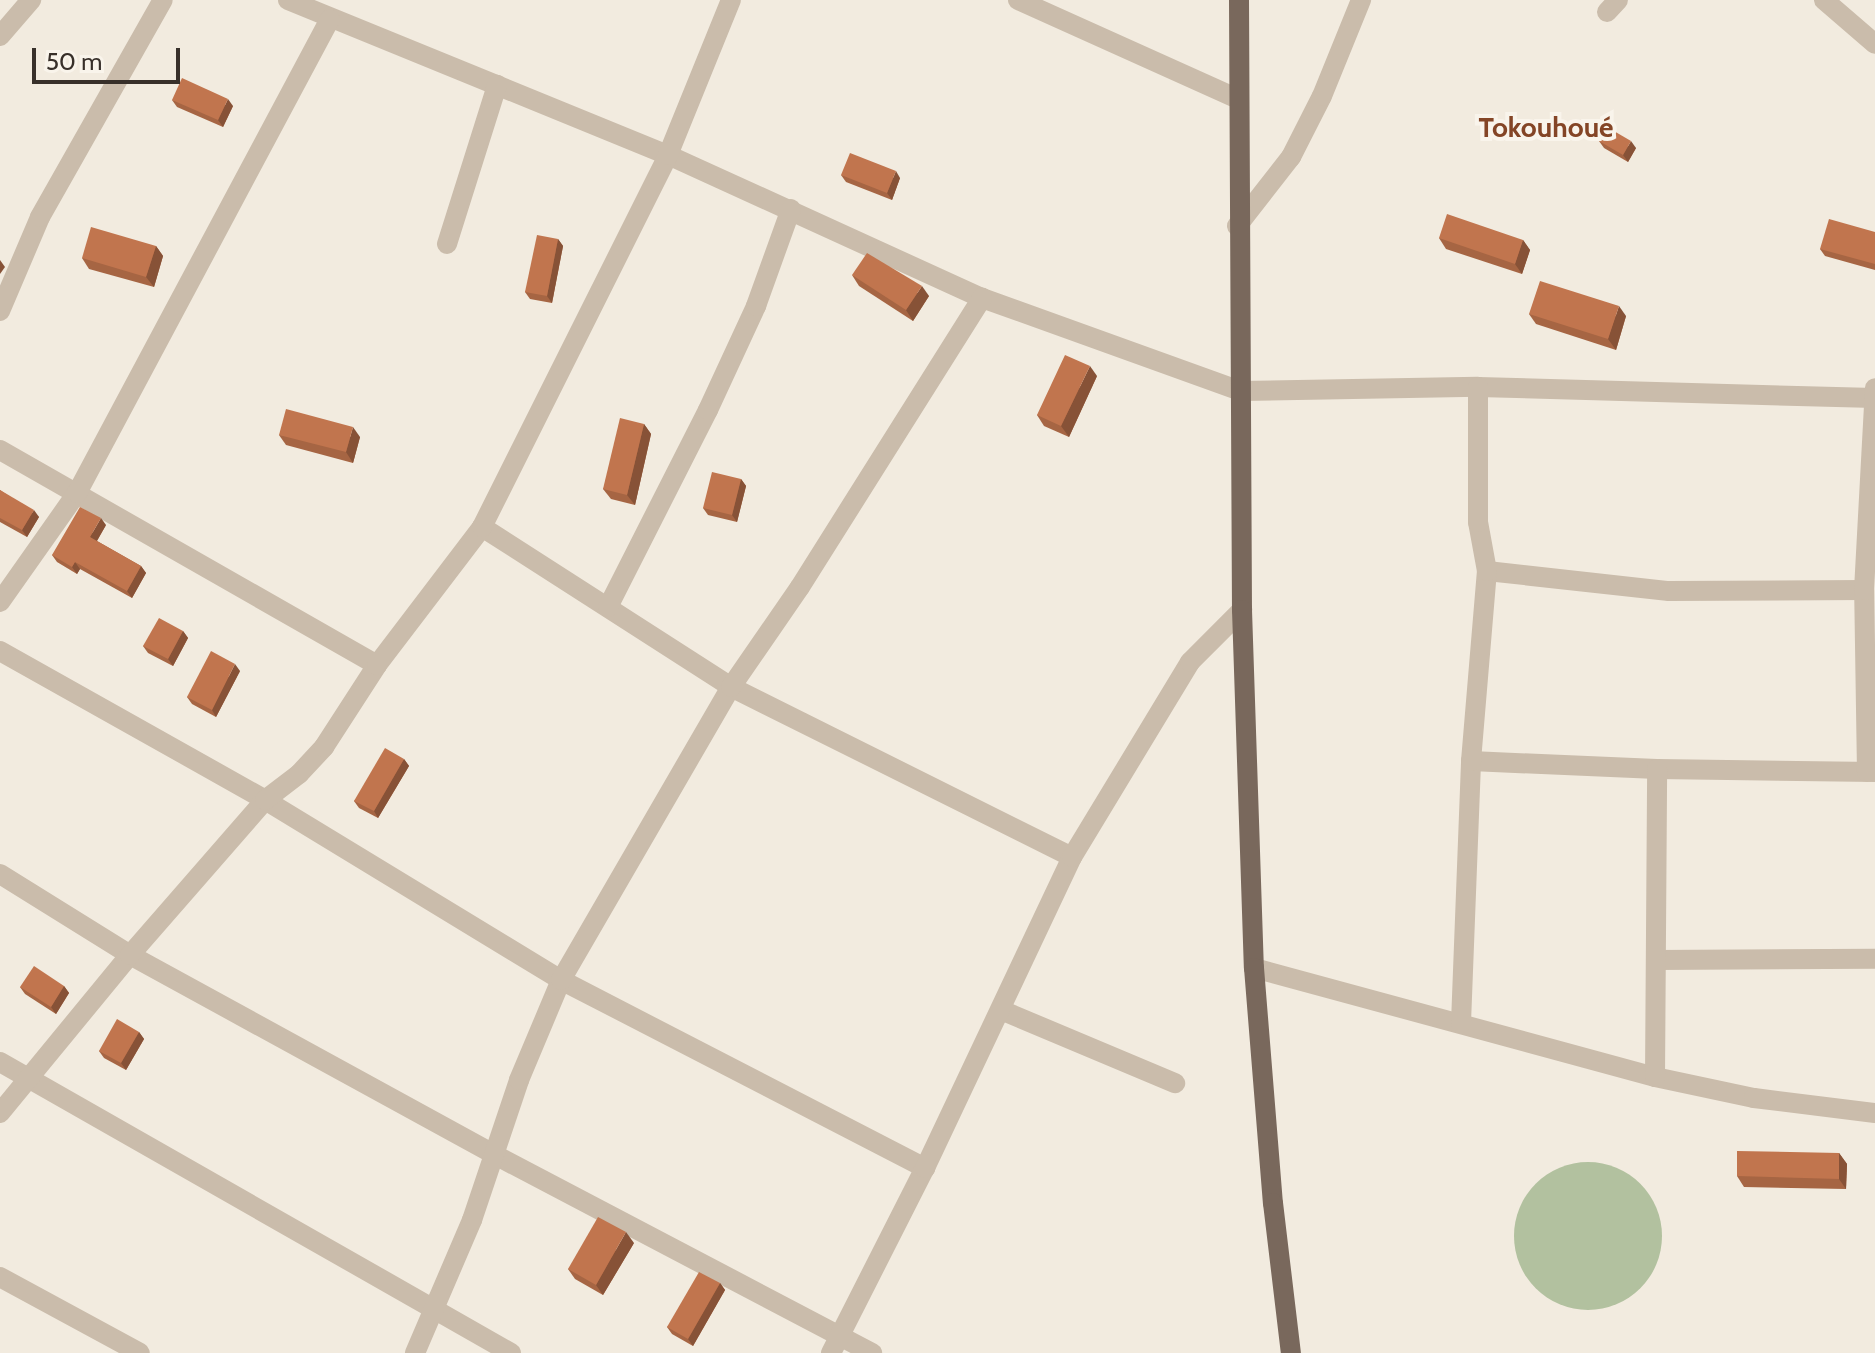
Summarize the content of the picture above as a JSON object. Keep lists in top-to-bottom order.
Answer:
{
  "districts": ["Tokouhoué"],
  "scale_bar": "50 m"
}
